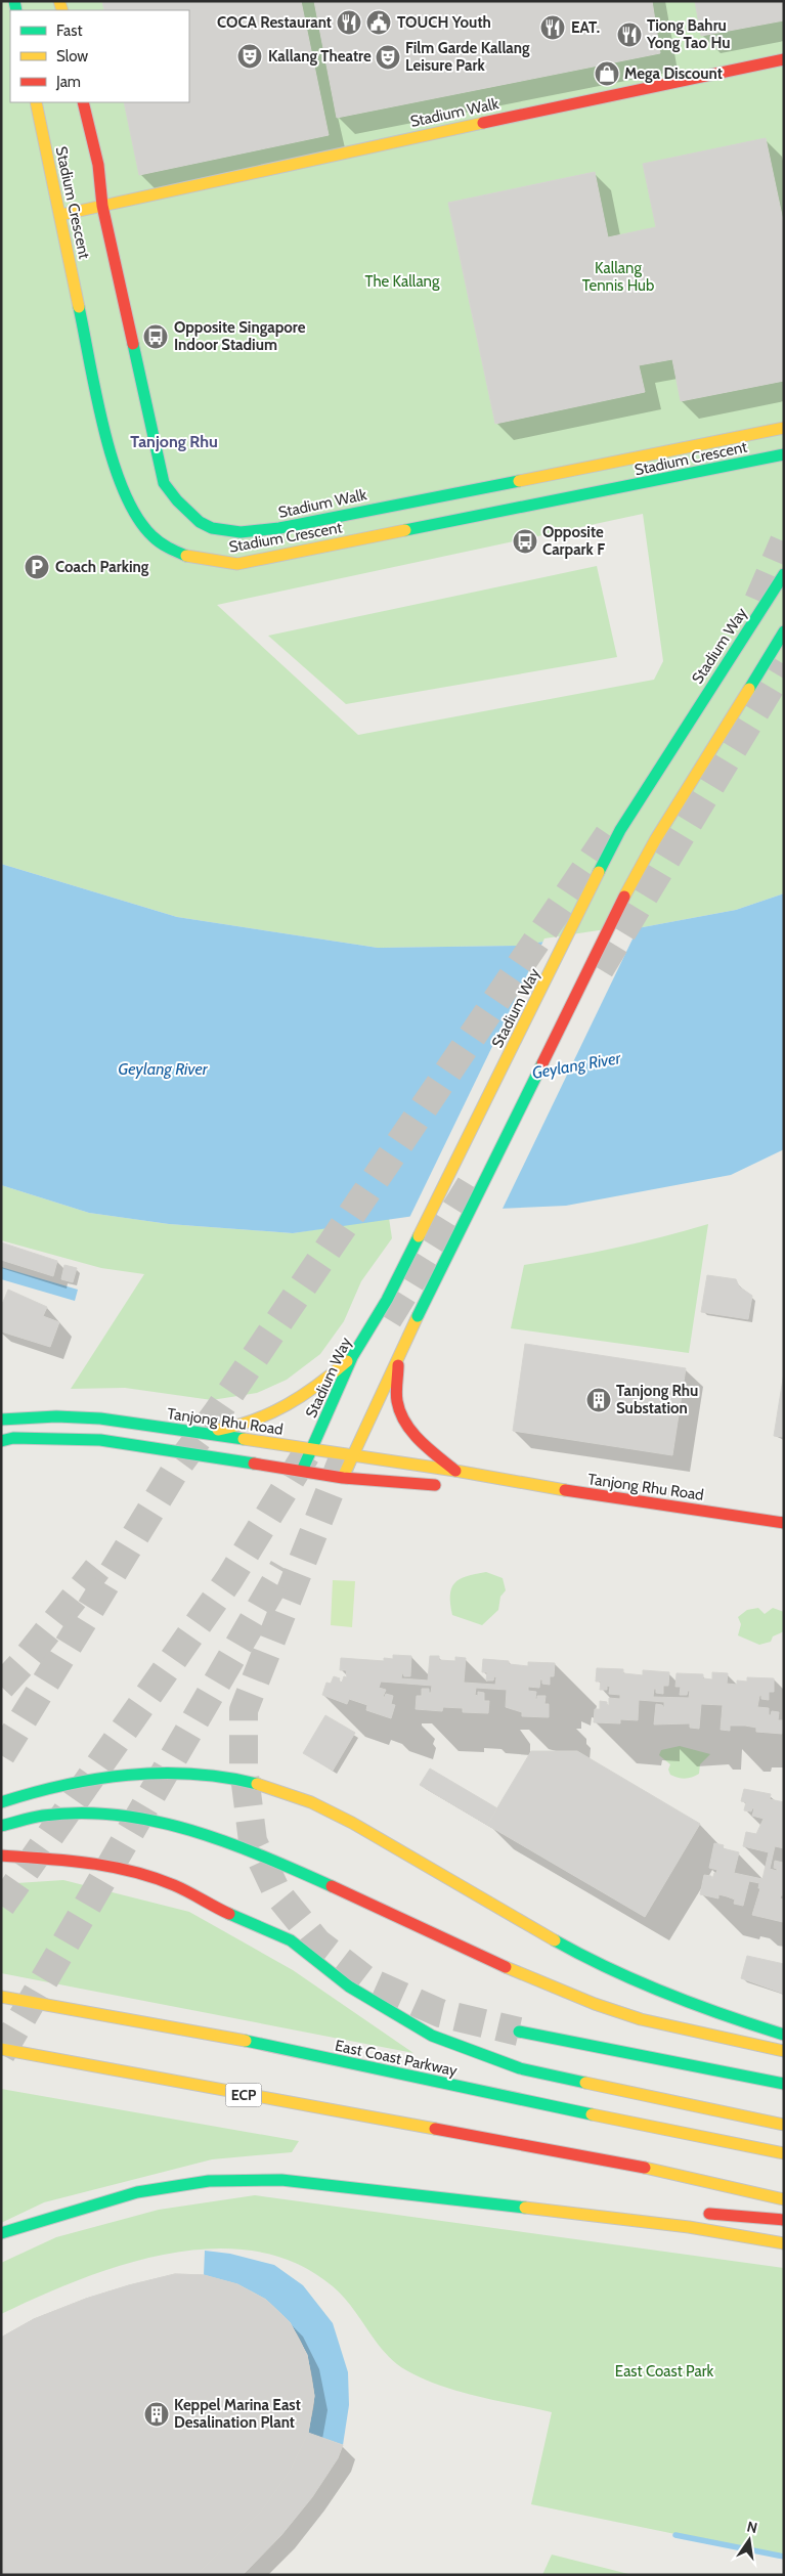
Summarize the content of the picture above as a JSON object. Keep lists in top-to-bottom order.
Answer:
{
  "streets": {
    "main road": [
      "Stadium Walk",
      "Stadium Crescent",
      "Stadium Way",
      "Tanjong Rhu Road",
      "East Coast Parkway",
      "ECP"
    ]
  },
  "crossings": [
    ["Stadium Walk", "Stadium Crescent"],
    ["Stadium Way", "Tanjong Rhu Road"]
  ],
  "districts": ["Tanjong Rhu"],
  "water": ["Geylang River"],
  "parks": ["Kallang Tennis Hub", "The Kallang", "East Coast Park"],
  "places": {
    "restaurant": ["COCA Restaurant", "EAT.", "Tiong Bahru Yong Tao Hu"],
    "public building": ["TOUCH Youth"],
    "theatre": ["Kallang Theatre", "Film Garde Kallang Leisure Park"],
    "shop": ["Mega Discount"],
    "bus stop": ["Opposite Singapore Indoor Stadium", "Opposite Carpark F"],
    "parking": ["Coach Parking"],
    "building": ["Tanjong Rhu Substation", "Keppel Marina East Desalination Plant"]
  },
  "legend": ["Fast", "Slow", "Jam"],
  "north": "top"
}
